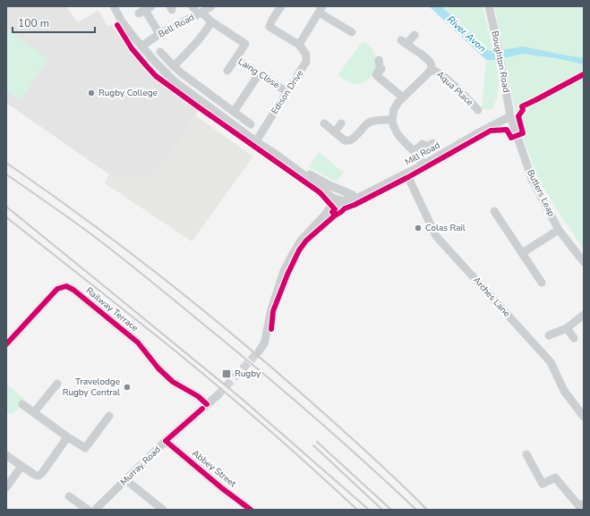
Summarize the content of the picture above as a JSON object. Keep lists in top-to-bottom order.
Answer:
{
  "streets": {
    "street": [
      "Bell Road",
      "Boughton Road",
      "Laing Close",
      "Aqua Place",
      "Edison Drive",
      "Mill Road",
      "Butlers Leap",
      "Arches Lane",
      "Railway Terrace",
      "Murray Road",
      "Abbey Street"
    ]
  },
  "crossings": [
    ["Bell Road", "Laing Close"],
    ["Boughton Road", "Mill Road"],
    ["Boughton Road", "Butlers Leap"],
    ["Laing Close", "Edison Drive"],
    ["Mill Road", "Butlers Leap"],
    ["Mill Road", "Arches Lane"],
    ["Railway Terrace", "Murray Road"],
    ["Murray Road", "Abbey Street"]
  ],
  "water": ["River Avon"],
  "places": {
    "other": ["Rugby College", "Colas Rail", "Travelodge Rugby Central"],
    "transit": ["Rugby"]
  },
  "scale_bar": "100 m"
}
